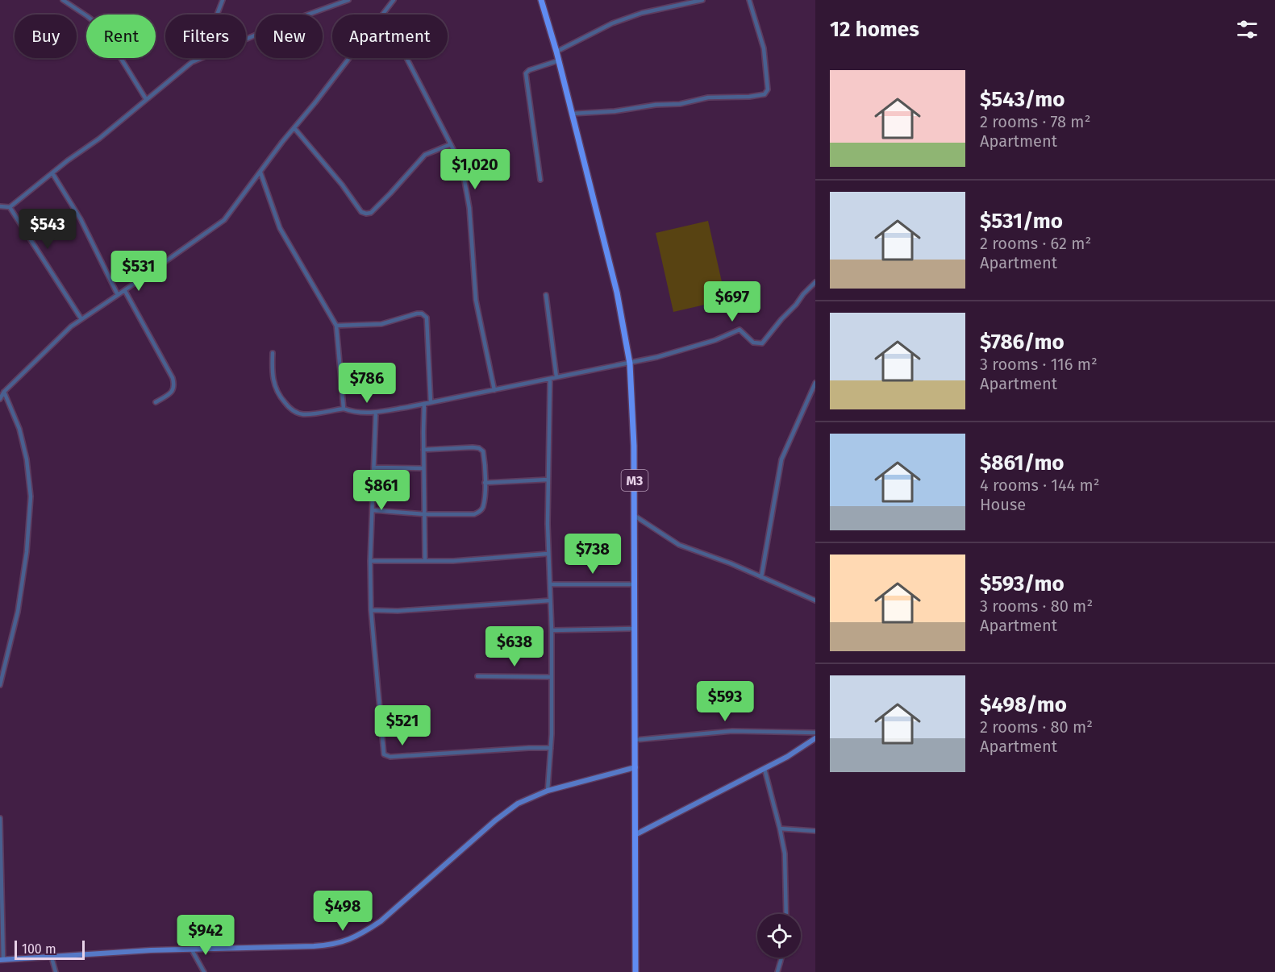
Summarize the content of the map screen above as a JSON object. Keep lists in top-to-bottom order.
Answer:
{
  "streets": {
    "main road": ["M3"]
  },
  "scale_bar": "100 m",
  "page": {
    "heading": "12 homes",
    "chip": [
      "Buy",
      "Rent",
      "Filters",
      "New",
      "Apartment"
    ],
    "list": [
      {
        "name": "$543/mo",
        "note": "2 rooms · 78 m² · Apartment"
      },
      {
        "name": "$531/mo",
        "note": "2 rooms · 62 m² · Apartment"
      },
      {
        "name": "$786/mo",
        "note": "3 rooms · 116 m² · Apartment"
      },
      {
        "name": "$861/mo",
        "note": "4 rooms · 144 m² · House"
      },
      {
        "name": "$593/mo",
        "note": "3 rooms · 80 m² · Apartment"
      },
      {
        "name": "$498/mo",
        "note": "2 rooms · 80 m² · Apartment"
      }
    ],
    "price": [
      "$1,020",
      "$543",
      "$531",
      "$697",
      "$786",
      "$861",
      "$738",
      "$638",
      "$593",
      "$521",
      "$498",
      "$942"
    ],
    "scale": "100 m"
  }
}
